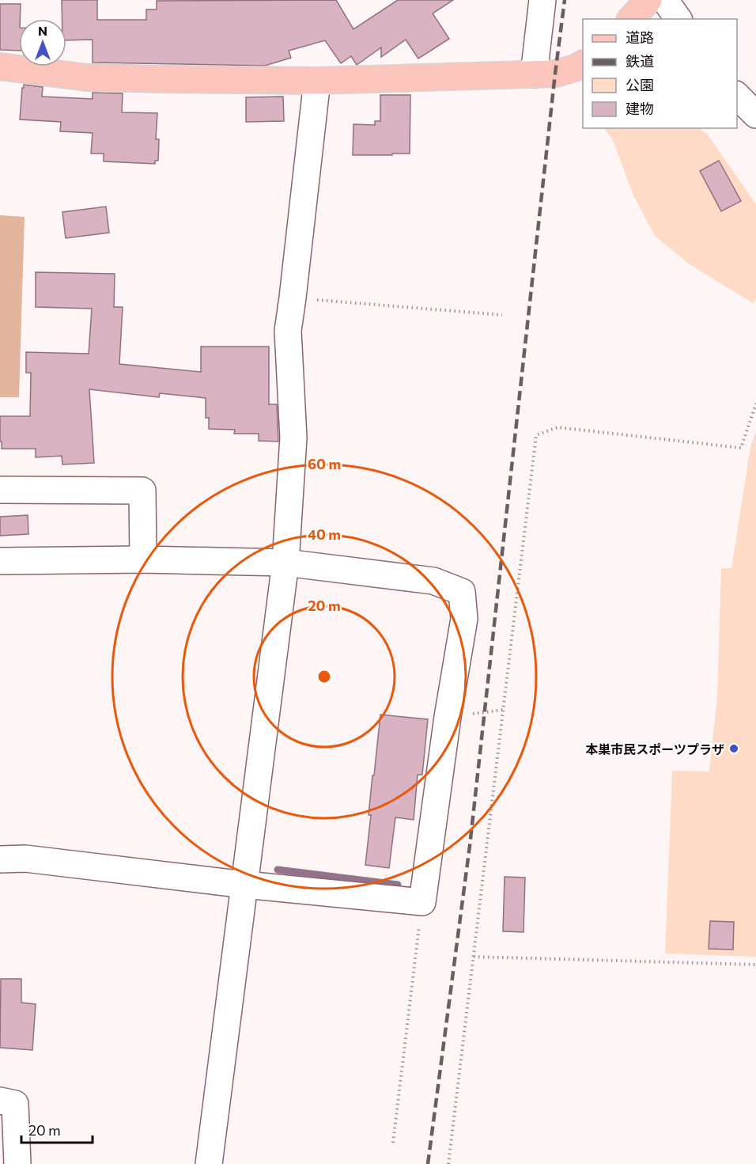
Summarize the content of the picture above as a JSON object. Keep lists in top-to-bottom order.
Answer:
{
  "places": ["本巣市民スポーツプラザ"],
  "legend": [
    "道路",
    "鉄道",
    "公園",
    "建物"
  ],
  "scale_bar": "20 m",
  "north": "top",
  "rings": ["60 m", "40 m", "20 m"]
}
